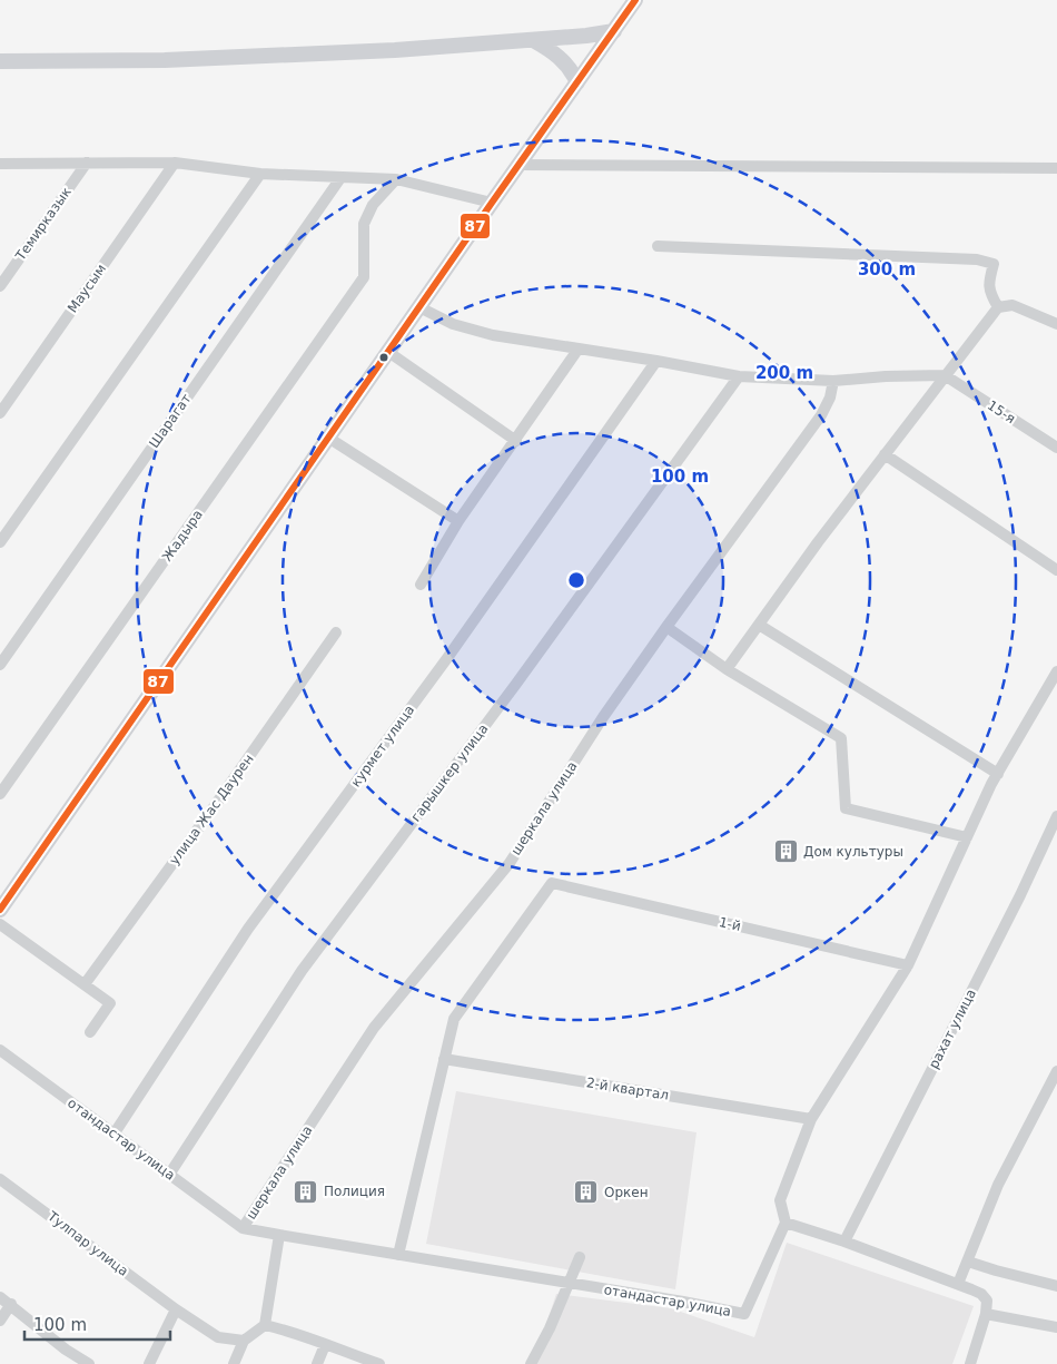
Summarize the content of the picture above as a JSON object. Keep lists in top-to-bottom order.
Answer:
{
  "streets": {
    "street": [
      "Темирказык",
      "Маусым",
      "15-я",
      "Шарагат",
      "Жадыра",
      "курмет улица",
      "гарышкер улица",
      "шеркала улица",
      "улица Жас Даурен",
      "1-й",
      "рахат улица",
      "2-й квартал",
      "отандастар улица",
      "Тулпар улица"
    ]
  },
  "crossings": [
    ["курмет улица", "отандастар улица"],
    ["гарышкер улица", "отандастар улица"],
    ["шеркала улица", "отандастар улица"],
    ["1-й", "2-й квартал"]
  ],
  "places": {
    "building": ["Дом культуры", "Полиция", "Оркен"]
  },
  "lines": ["transit line 87"],
  "scale_bar": "100 m",
  "rings": ["300 m", "200 m", "100 m"]
}
